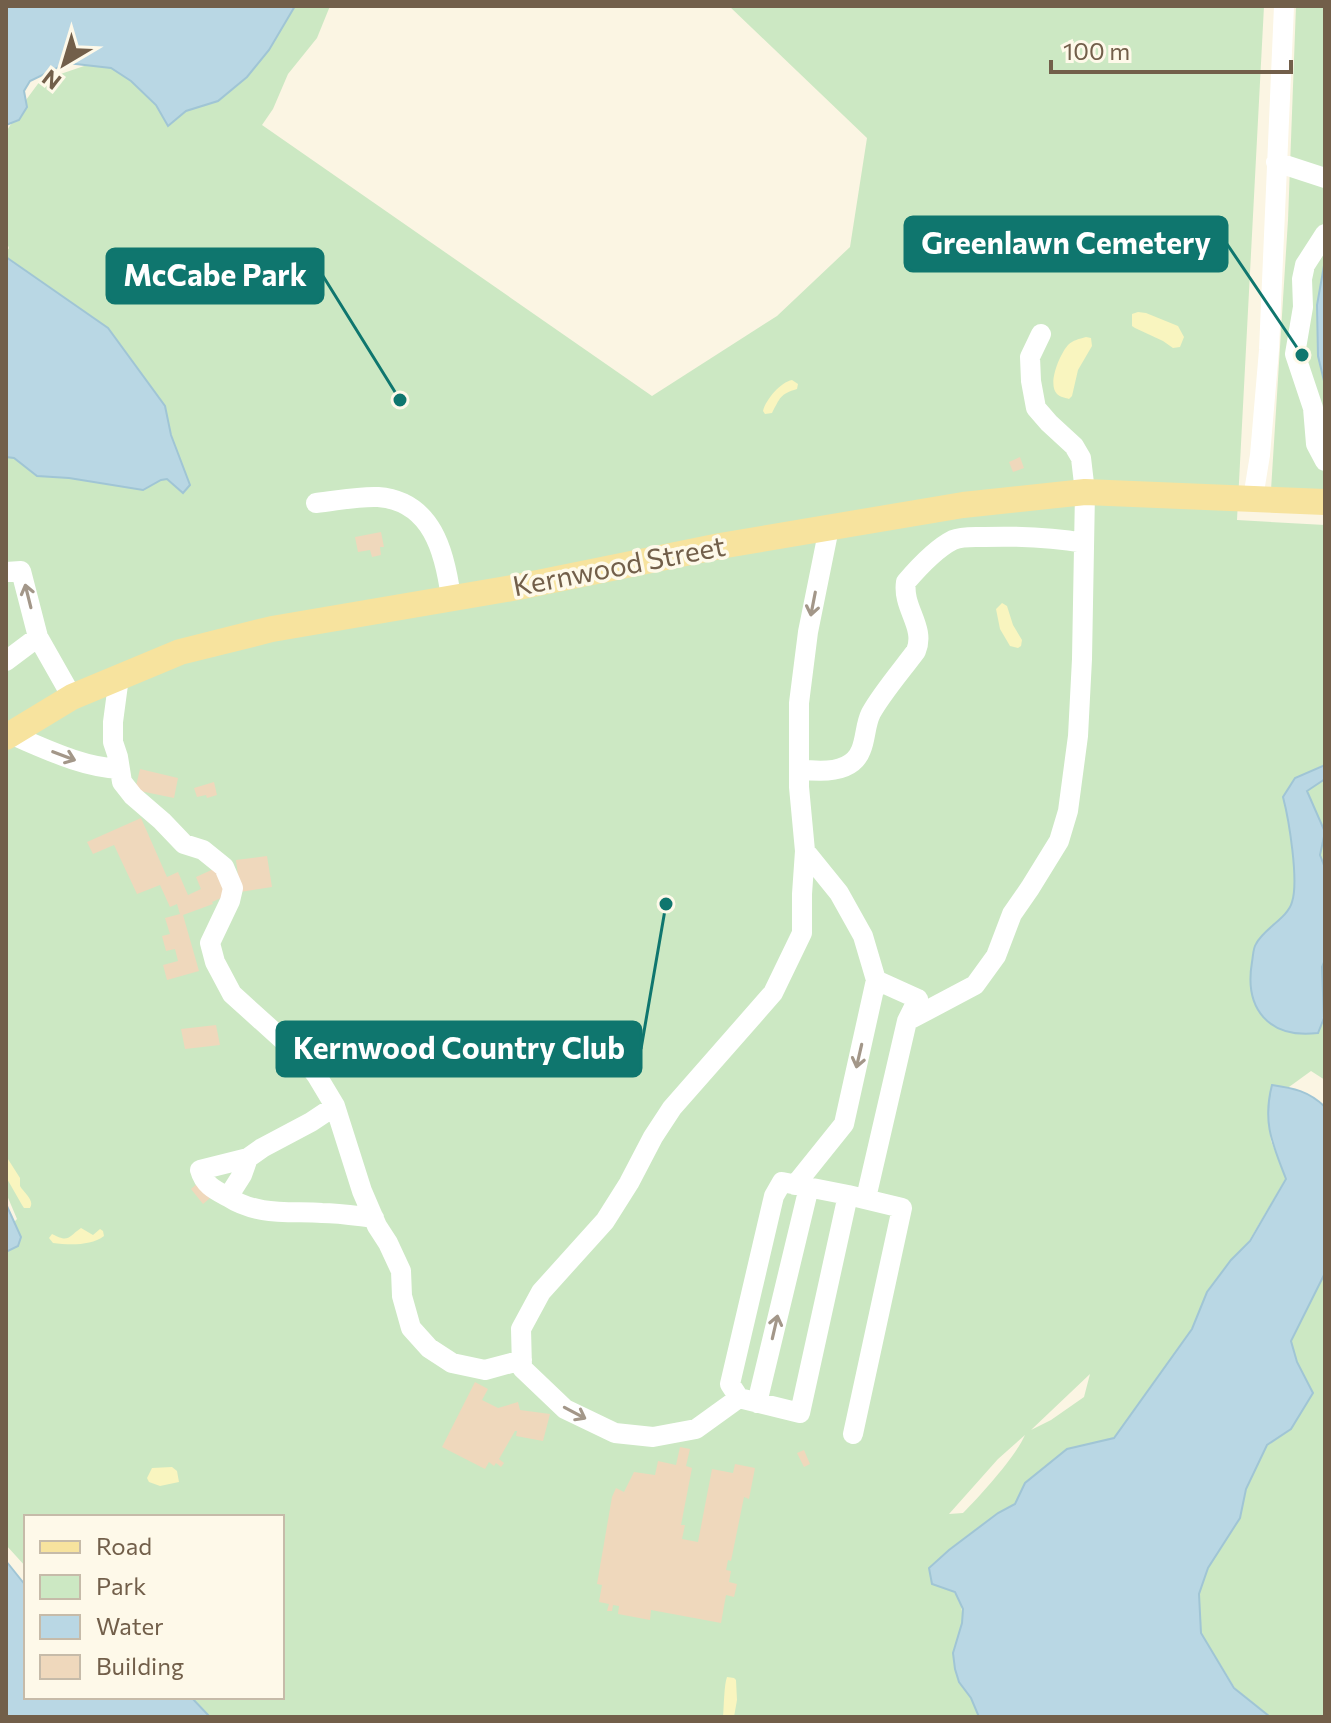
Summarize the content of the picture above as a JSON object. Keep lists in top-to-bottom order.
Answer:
{
  "streets": {
    "main road": ["Kernwood Street"]
  },
  "places": ["Greenlawn Cemetery", "McCabe Park", "Kernwood Country Club"],
  "legend": [
    "Road",
    "Park",
    "Water",
    "Building"
  ],
  "scale_bar": "100 m",
  "north": "bottom left"
}
